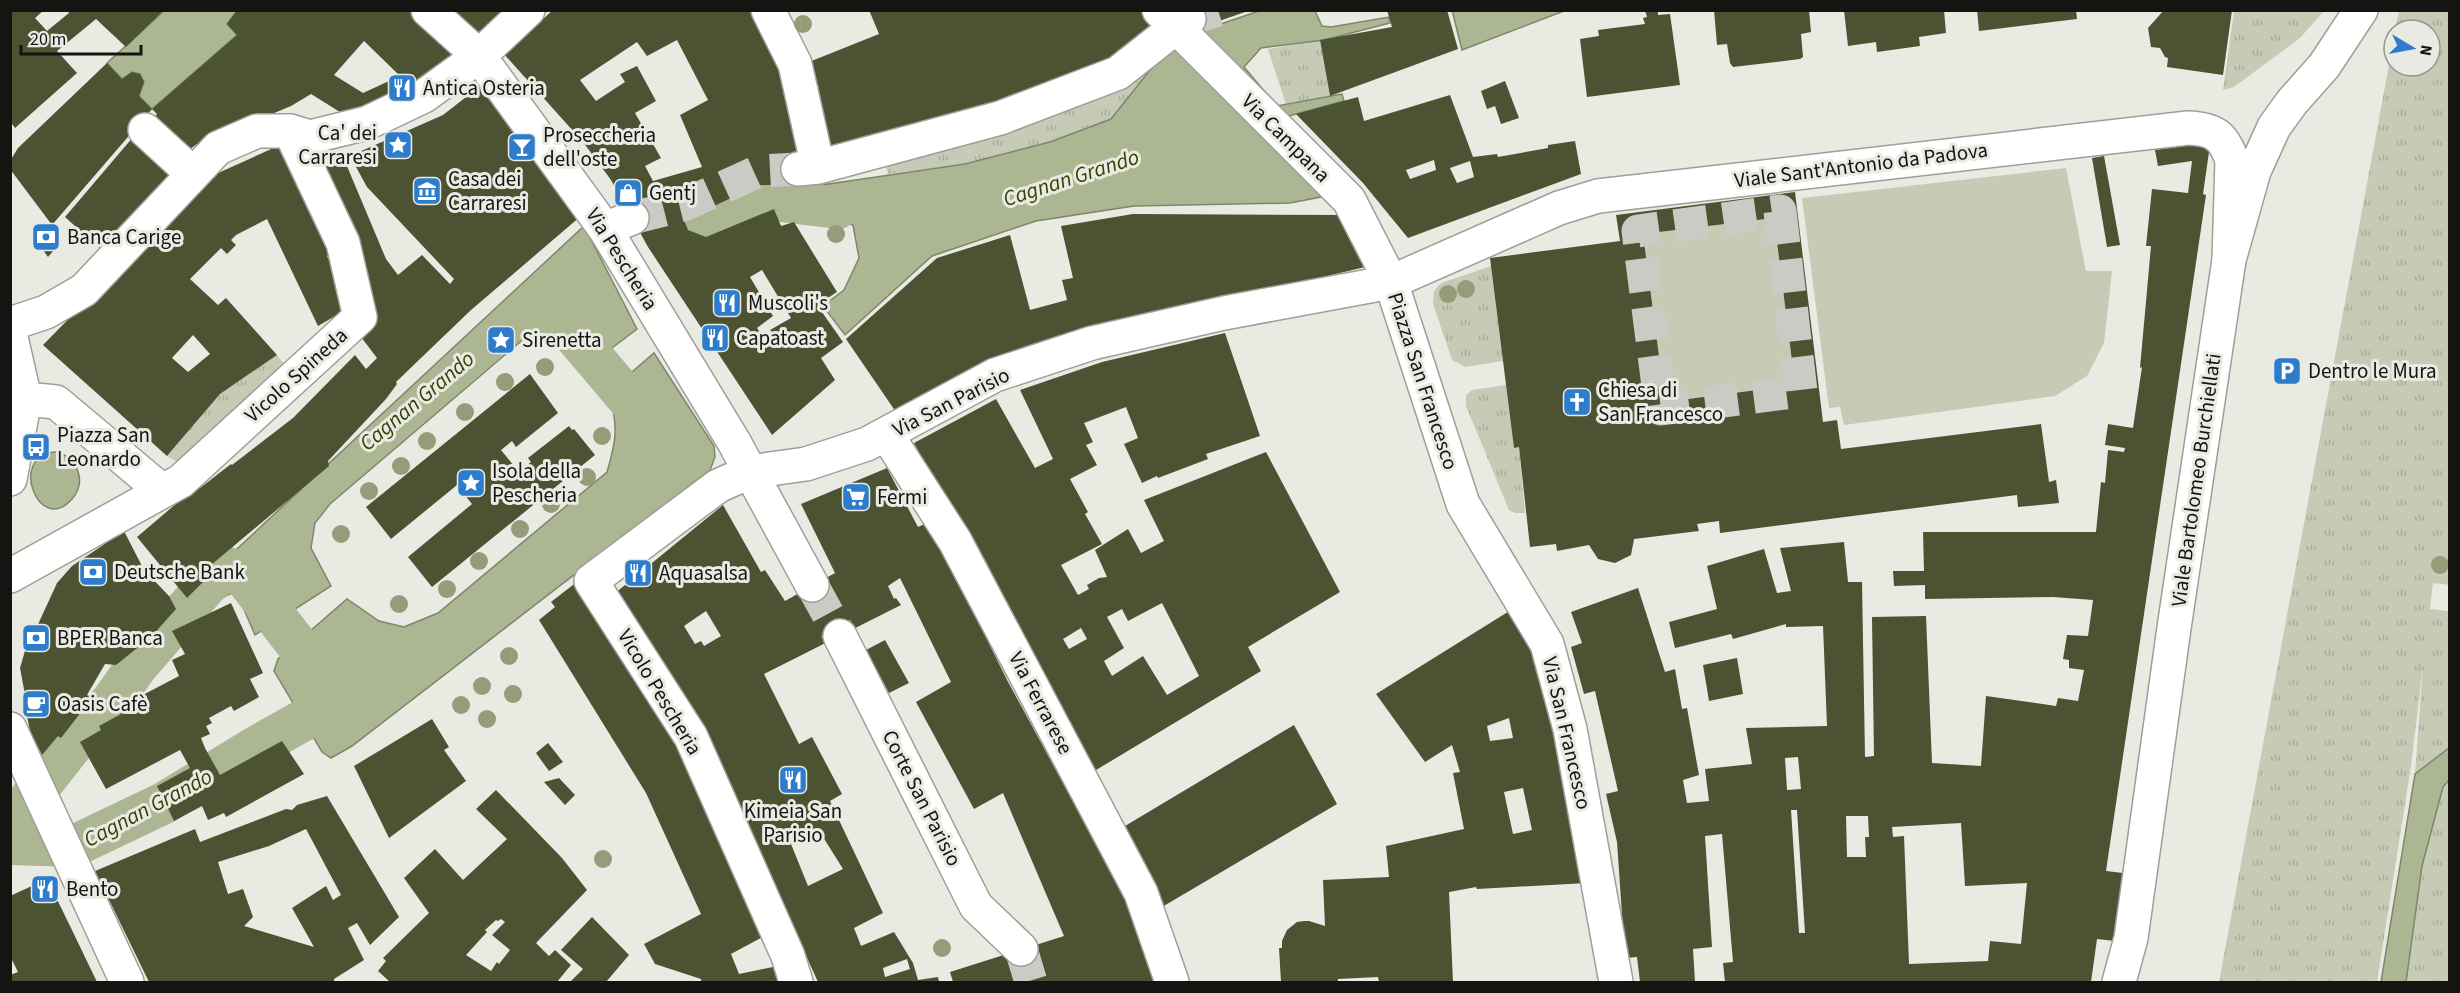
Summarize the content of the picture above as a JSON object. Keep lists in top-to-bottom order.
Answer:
{
  "streets": {
    "street": [
      "Via Campana",
      "Viale Sant'Antonio da Padova",
      "Via Pescheria",
      "Vicolo Spineda",
      "Piazza San Francesco",
      "Via San Parisio",
      "Viale Bartolomeo Burchiellati",
      "Vicolo Pescheria",
      "Via Ferrarese",
      "Via San Francesco",
      "Corte San Parisio"
    ]
  },
  "crossings": [
    ["Via Campana", "Viale Sant'Antonio da Padova"],
    ["Via Campana", "Piazza San Francesco"],
    ["Viale Sant'Antonio da Padova", "Piazza San Francesco"],
    ["Viale Sant'Antonio da Padova", "Viale Bartolomeo Burchiellati"],
    ["Via Pescheria", "Via San Parisio"],
    ["Via Pescheria", "Vicolo Pescheria"],
    ["Piazza San Francesco", "Via San Parisio"],
    ["Piazza San Francesco", "Via San Francesco"],
    ["Via San Parisio", "Vicolo Pescheria"],
    ["Via San Parisio", "Via Ferrarese"]
  ],
  "water": ["Cagnan Grando"],
  "places": {
    "restaurant": [
      "Antica Osteria",
      "Muscoli's",
      "Capatoast",
      "Aquasalsa",
      "Kimeia San Parisio",
      "Bento"
    ],
    "place": ["Ca' dei Carraresi", "Sirenetta", "Isola della Pescheria"],
    "bar": ["Proseccheria dell'oste"],
    "museum": ["Casa dei Carraresi"],
    "shop": ["Gentj"],
    "bank": ["Banca Carige", "Deutsche Bank", "BPER Banca"],
    "parking": ["Dentro le Mura"],
    "church": ["Chiesa di San Francesco"],
    "bus stop": ["Piazza San Leonardo"],
    "supermarket": ["Fermi"],
    "cafe": ["Oasis Cafè"]
  },
  "scale_bar": "20 m",
  "north": "right"
}
